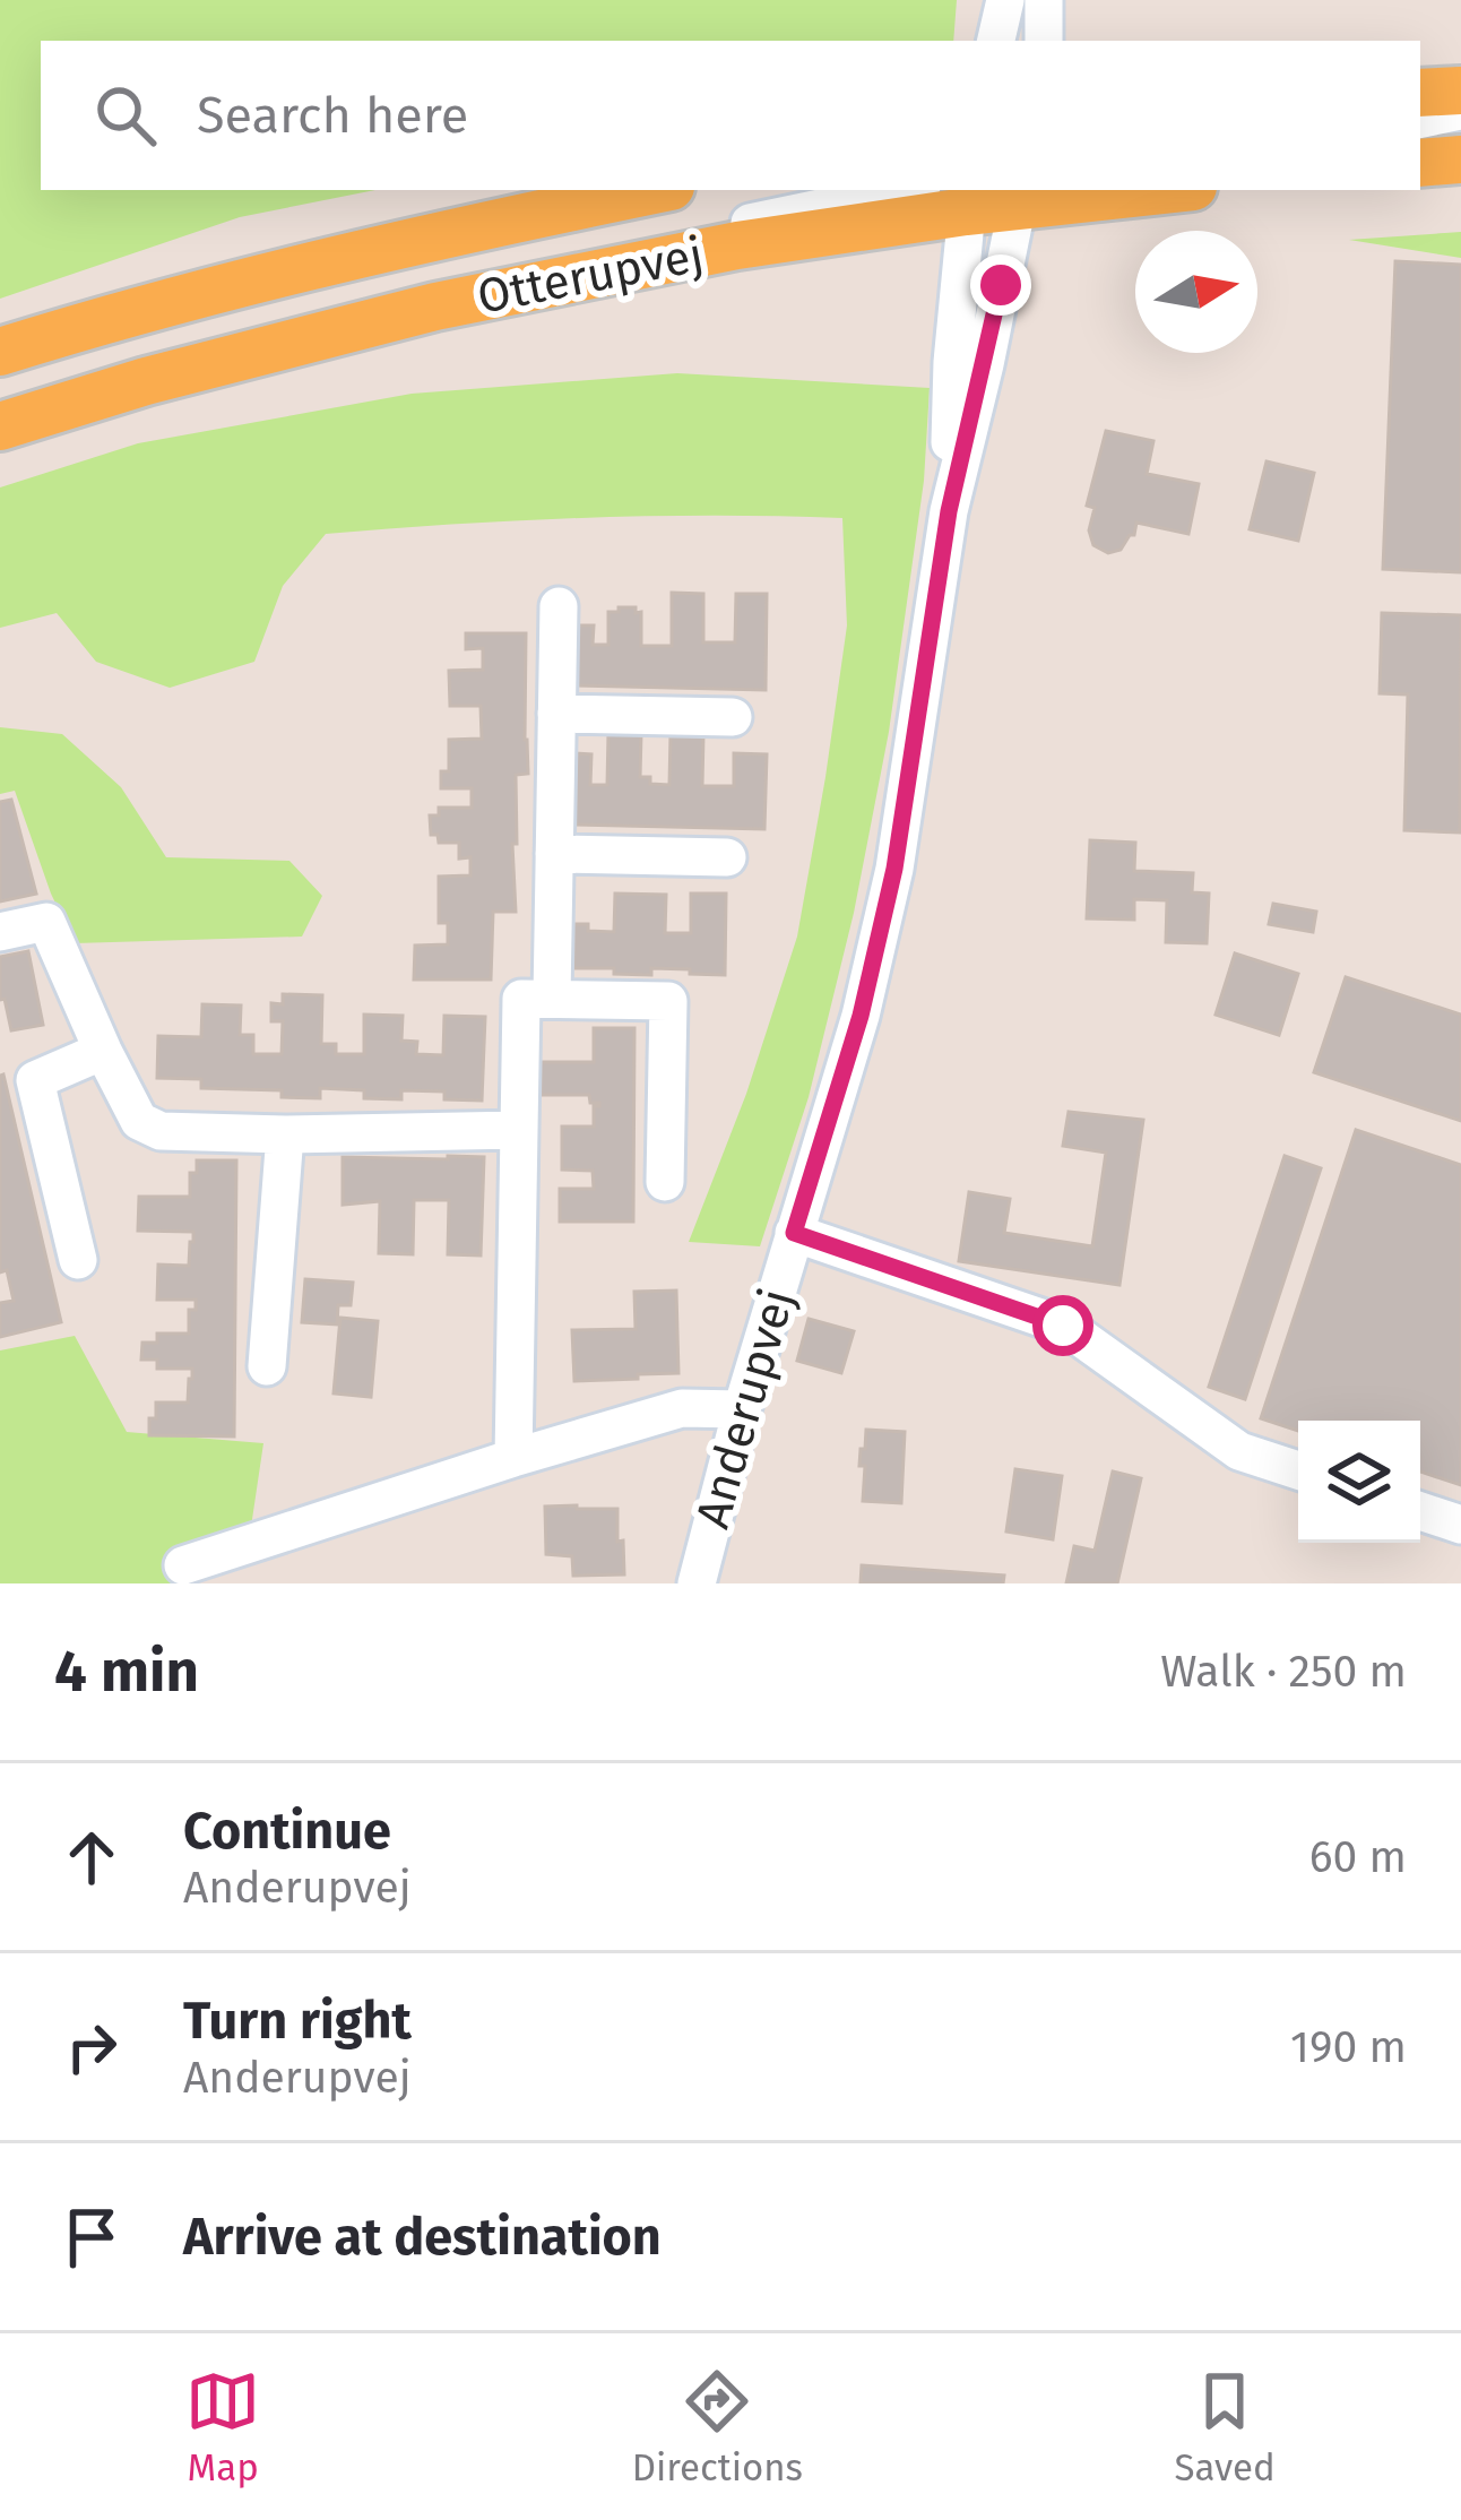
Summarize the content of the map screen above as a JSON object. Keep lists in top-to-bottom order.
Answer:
{
  "streets": {
    "main road": ["Otterupvej"],
    "street": ["Anderupvej"]
  },
  "crossings": [
    ["Otterupvej", "Anderupvej"]
  ],
  "north": "right",
  "page": {
    "search": "Search here",
    "heading": ["4 min", "Walk · 250 m"],
    "list": [
      ["Continue", "Anderupvej", "60 m"],
      ["Turn right", "Anderupvej", "190 m"],
      "Arrive at destination"
    ],
    "nav": ["Map", "Directions", "Saved"]
  }
}
